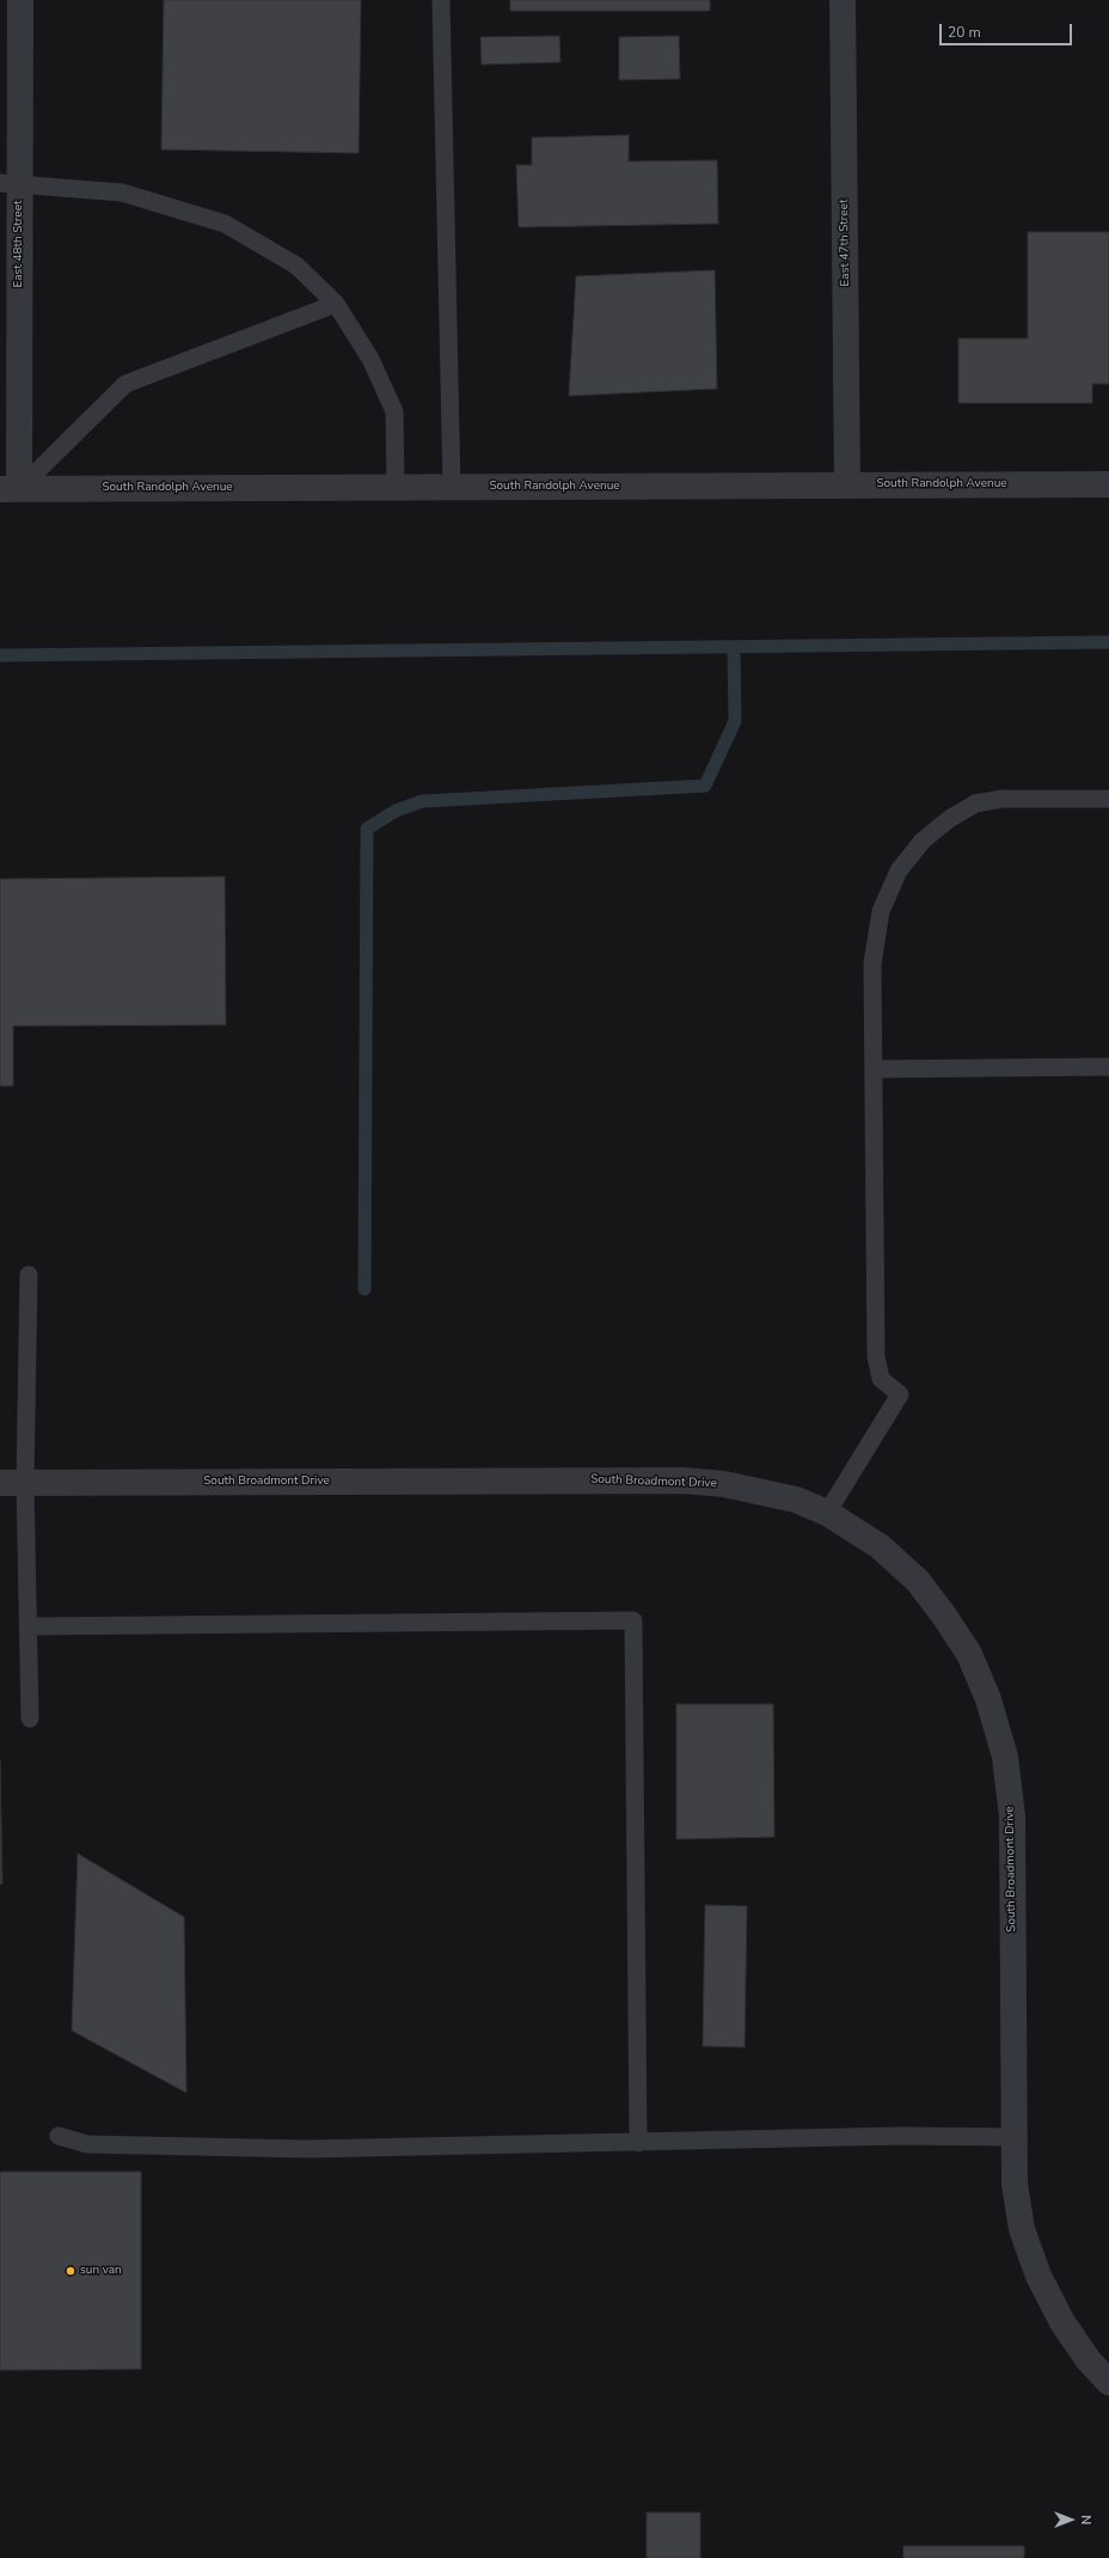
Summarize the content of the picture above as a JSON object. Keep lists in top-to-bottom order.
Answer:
{
  "streets": {
    "street": [
      "East 47th Street",
      "East 48th Street",
      "South Randolph Avenue",
      "South Broadmont Drive"
    ]
  },
  "crossings": [
    ["East 47th Street", "South Randolph Avenue"],
    ["East 48th Street", "South Randolph Avenue"]
  ],
  "places": ["sun van"],
  "scale_bar": "20 m",
  "north": "right"
}
